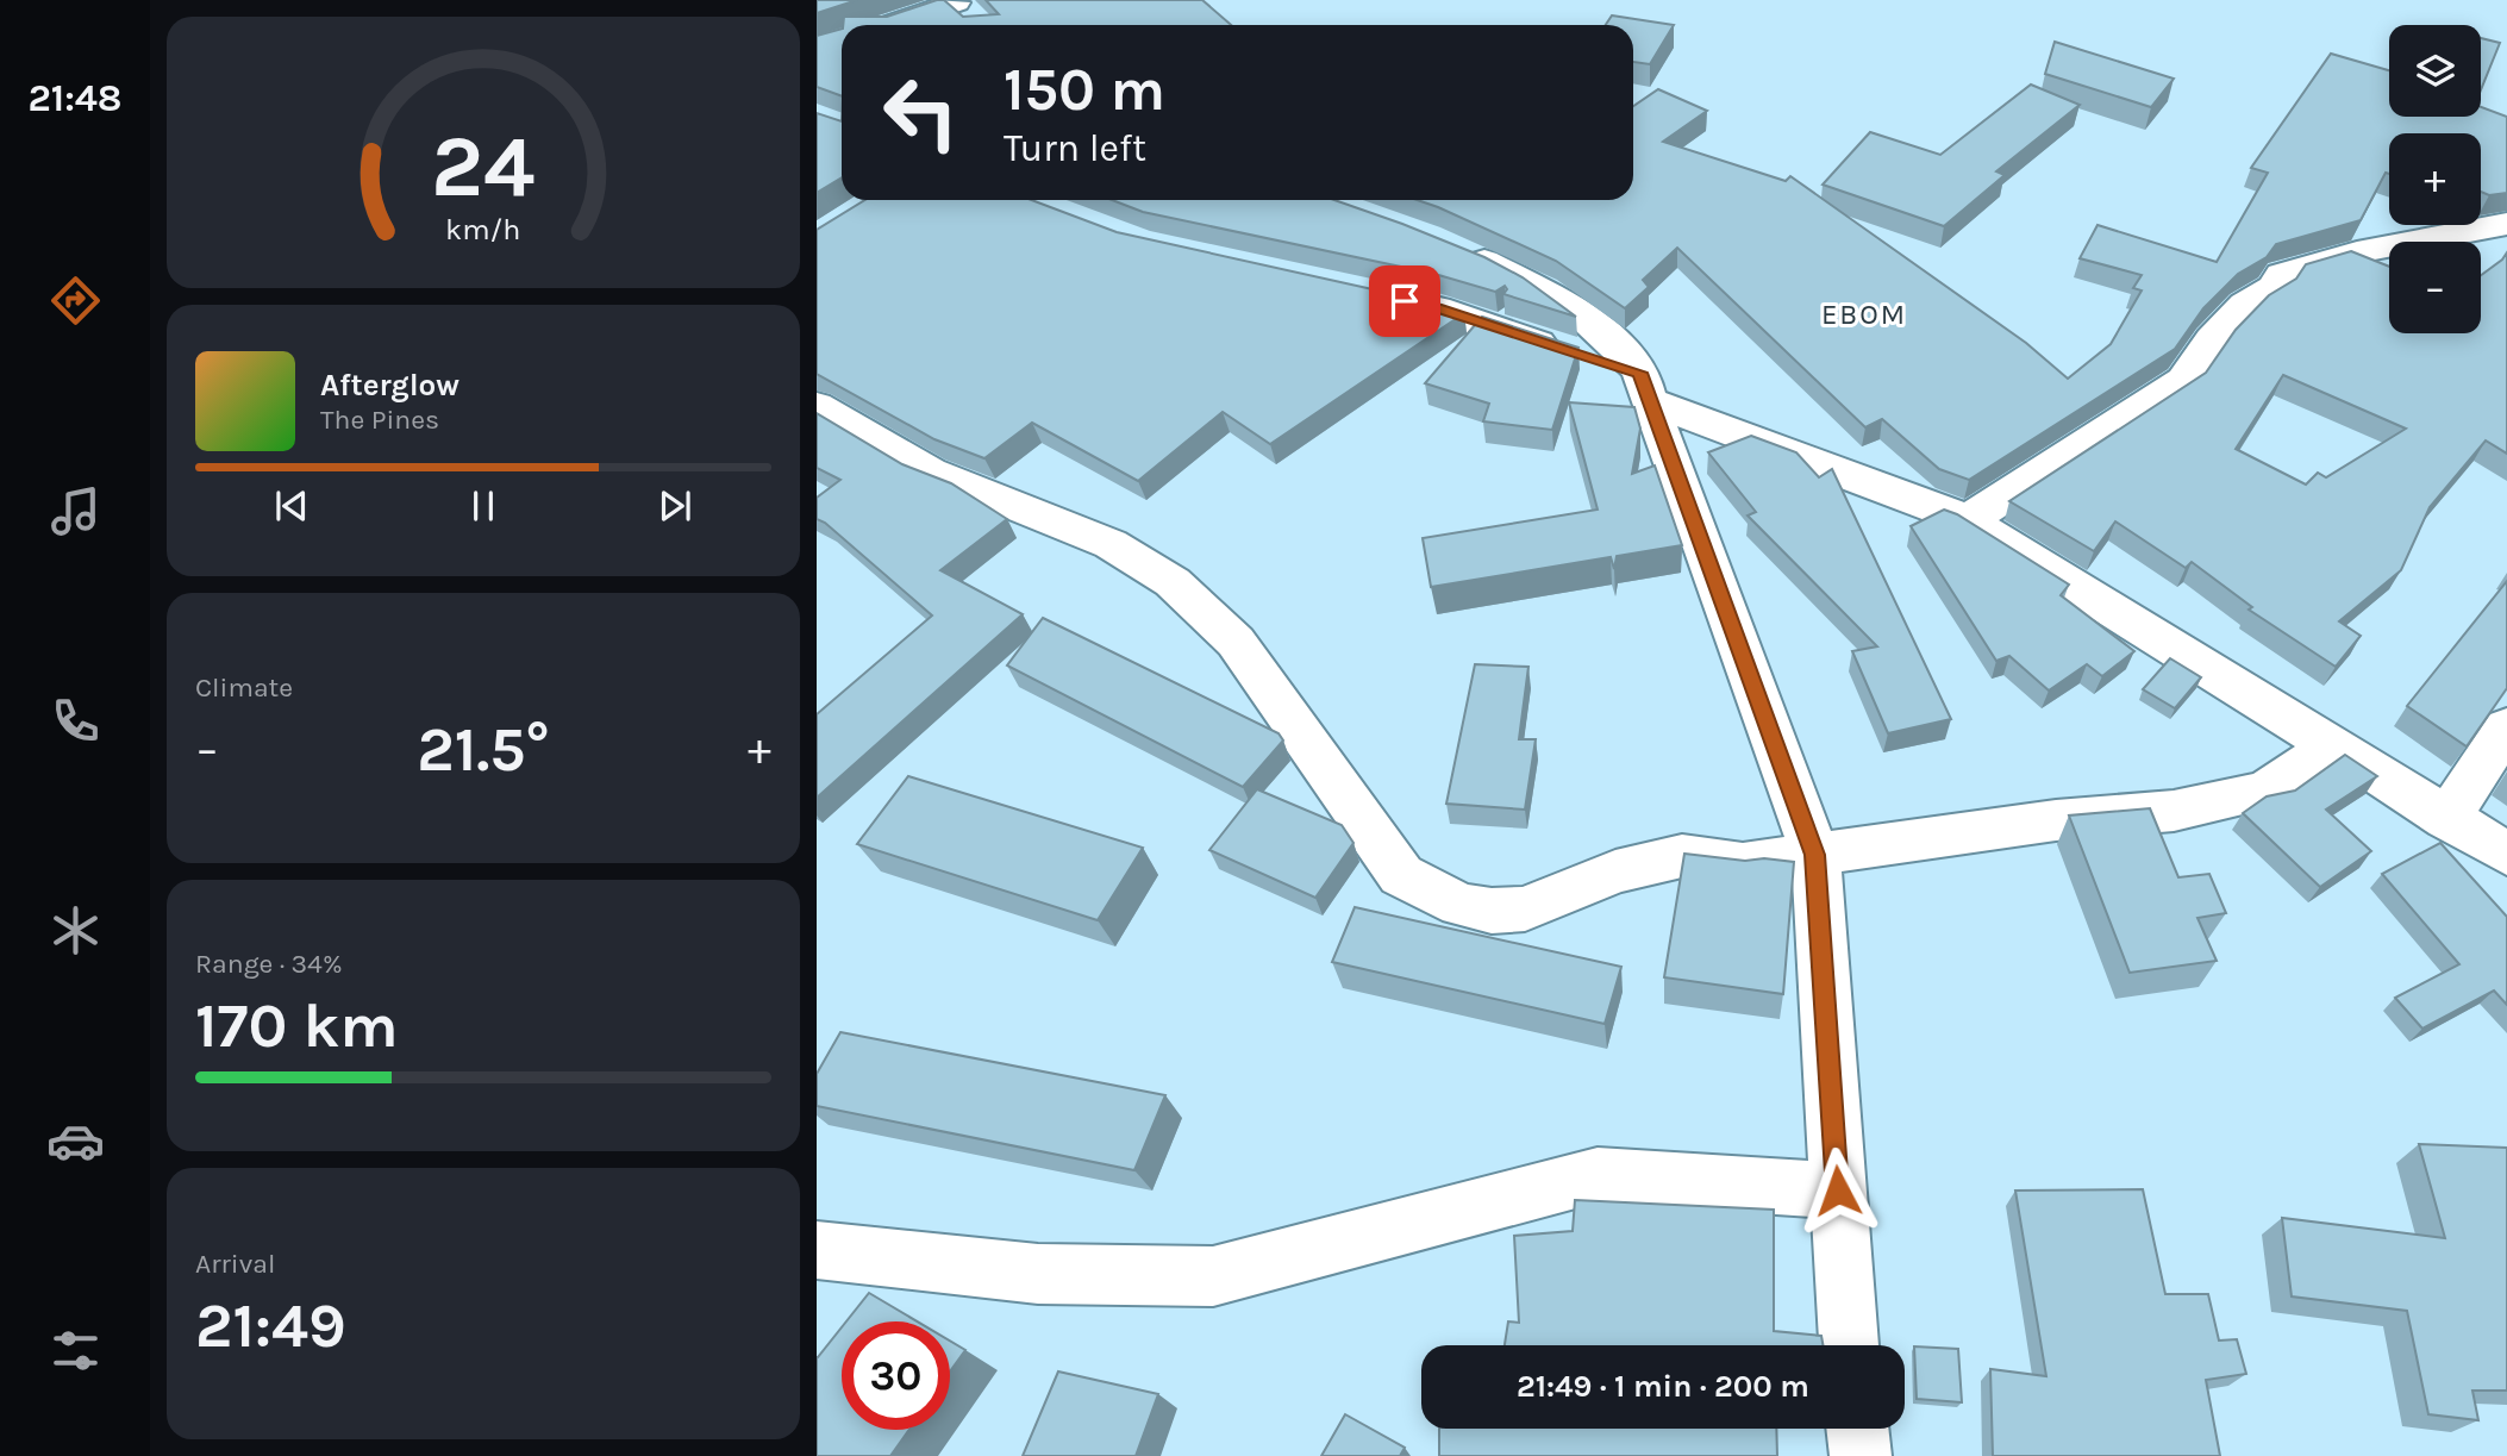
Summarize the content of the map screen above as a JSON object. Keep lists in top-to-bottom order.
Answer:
{
  "districts": ["EBOM"],
  "page": {
    "tabs": "21:48",
    "map_buttons": ["+", "−"],
    "turn": ["150 m", "Turn left"],
    "song": ["Afterglow", "The Pines"],
    "tile": [
      "Climate",
      ["Range · 34%", "170 km"],
      ["Arrival", "21:49"]
    ],
    "heat": ["−", "21.5°", "+"],
    "limit": "30",
    "trip": "21:49 · 1 min · 200 m",
    "gauge": ["24", "km/h"]
  }
}
